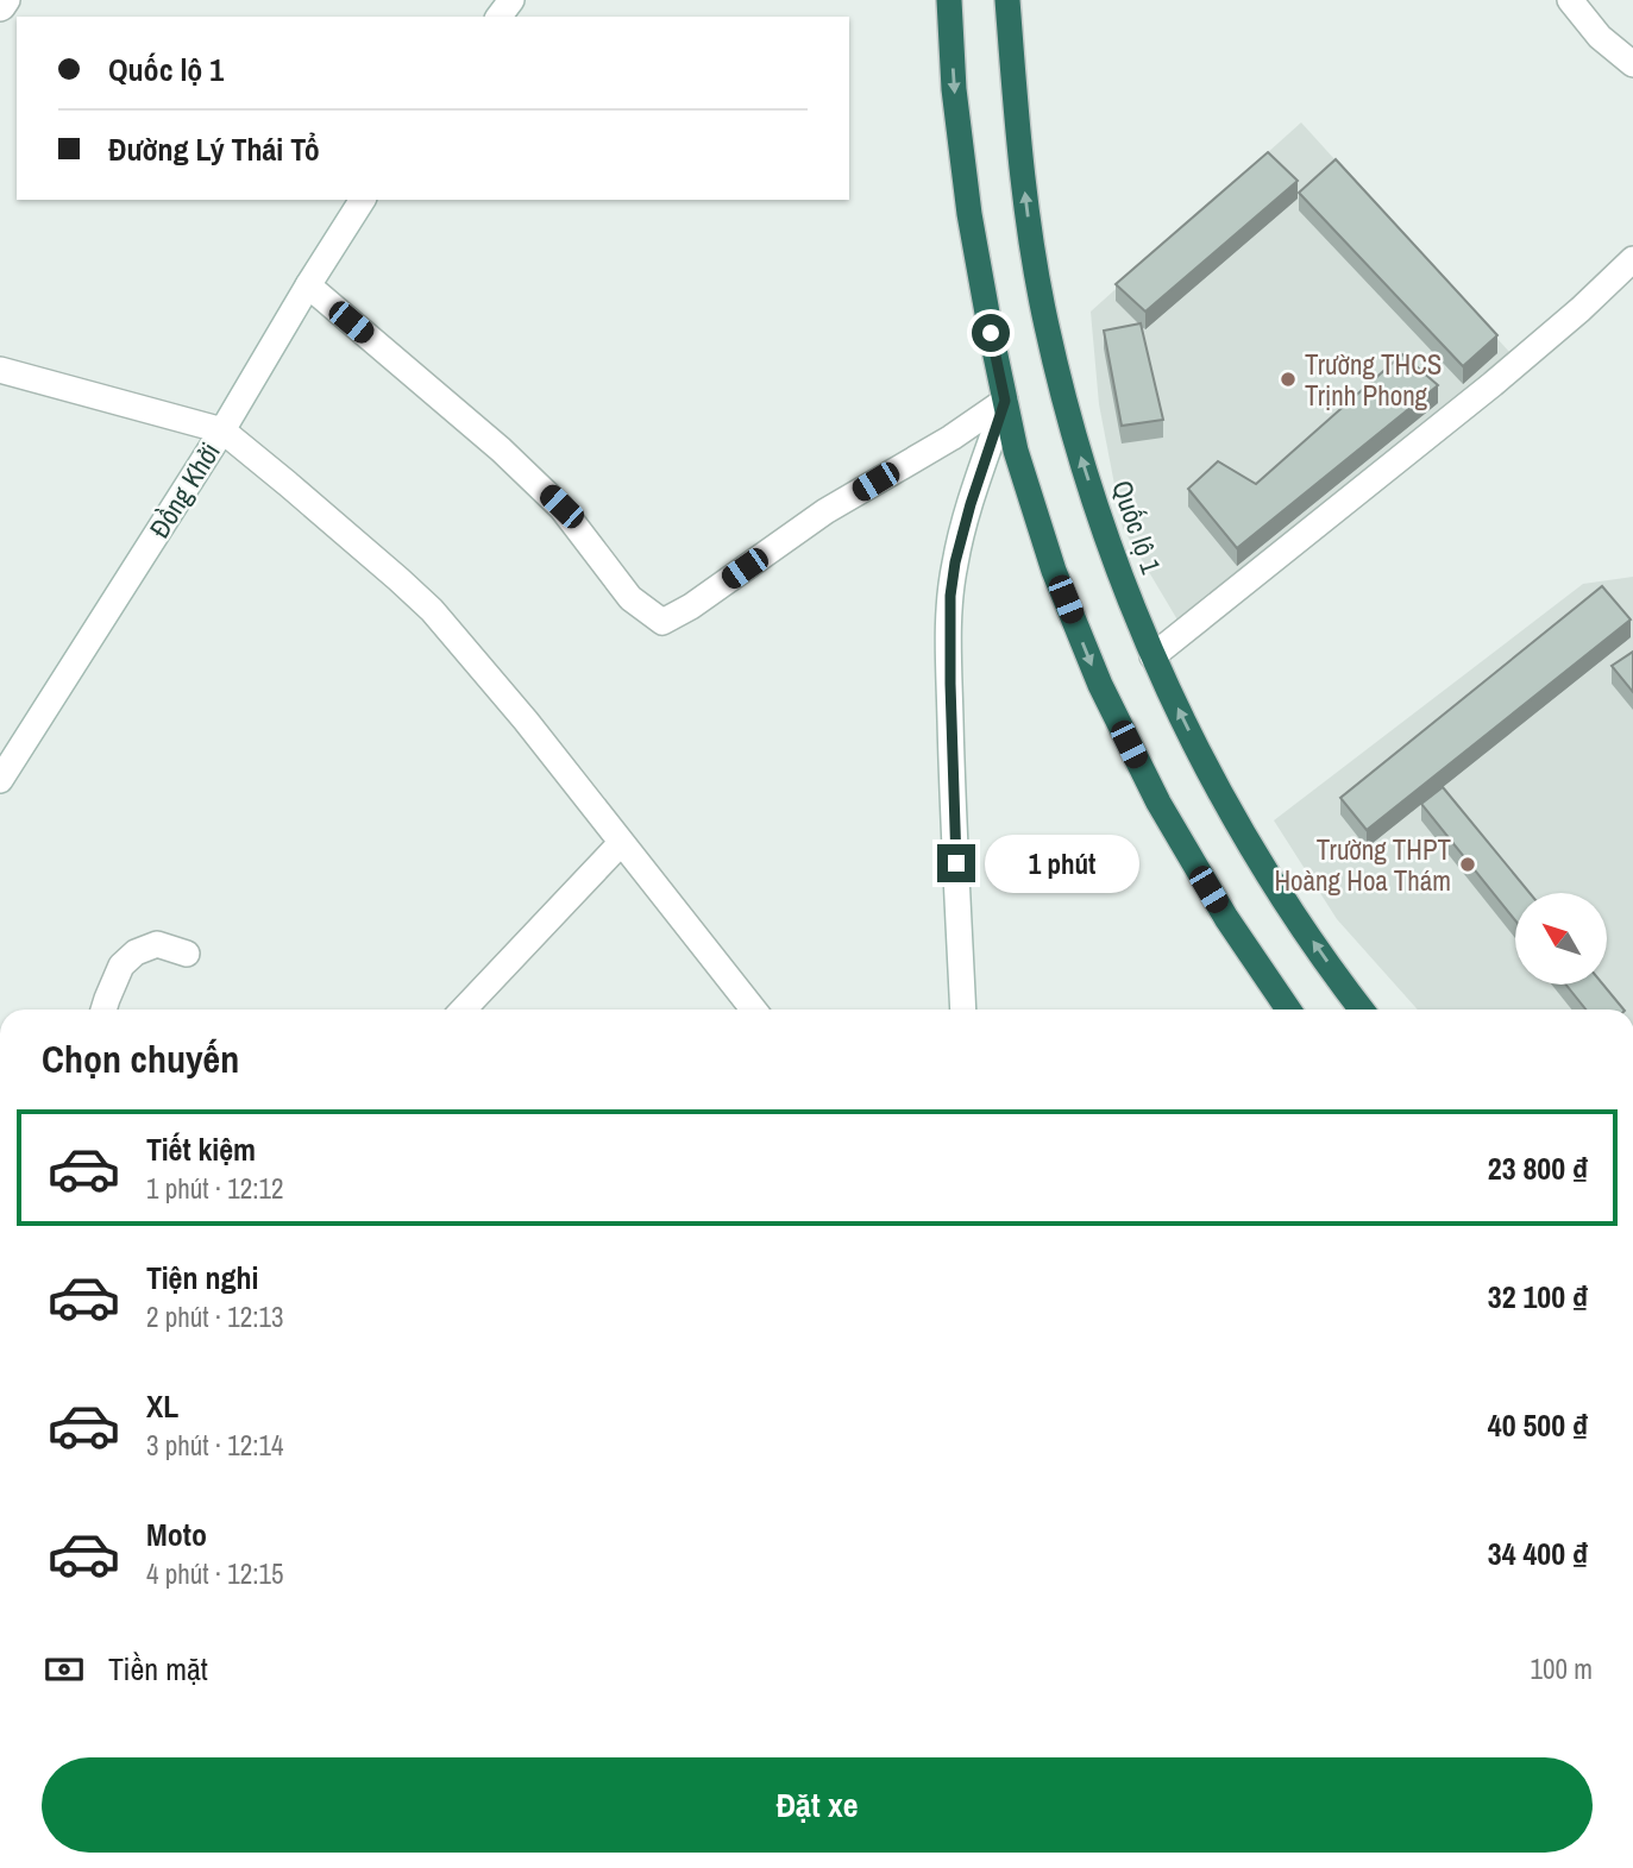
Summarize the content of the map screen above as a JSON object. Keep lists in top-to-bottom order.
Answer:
{
  "streets": {
    "highway": ["Quốc lộ 1"],
    "street": ["Đồng Khởi"]
  },
  "places": ["Trường THCS Trịnh Phong", "Trường THPT Hoàng Hoa Thám"],
  "north": "top left",
  "page": {
    "banner": ["Quốc lộ 1", "Đường Lý Thái Tổ"],
    "bubble": "1 phút",
    "heading": "Chọn chuyến",
    "list": [
      {
        "name": "Tiết kiệm",
        "note": "1 phút · 12:12",
        "value": "23 800 ₫"
      },
      {
        "name": "Tiện nghi",
        "note": "2 phút · 12:13",
        "value": "32 100 ₫"
      },
      {
        "name": "XL",
        "note": "3 phút · 12:14",
        "value": "40 500 ₫"
      },
      {
        "name": "Moto",
        "note": "4 phút · 12:15",
        "value": "34 400 ₫"
      }
    ],
    "pay": ["Tiền mặt", "100 m"],
    "buttons": "Đặt xe"
  }
}
